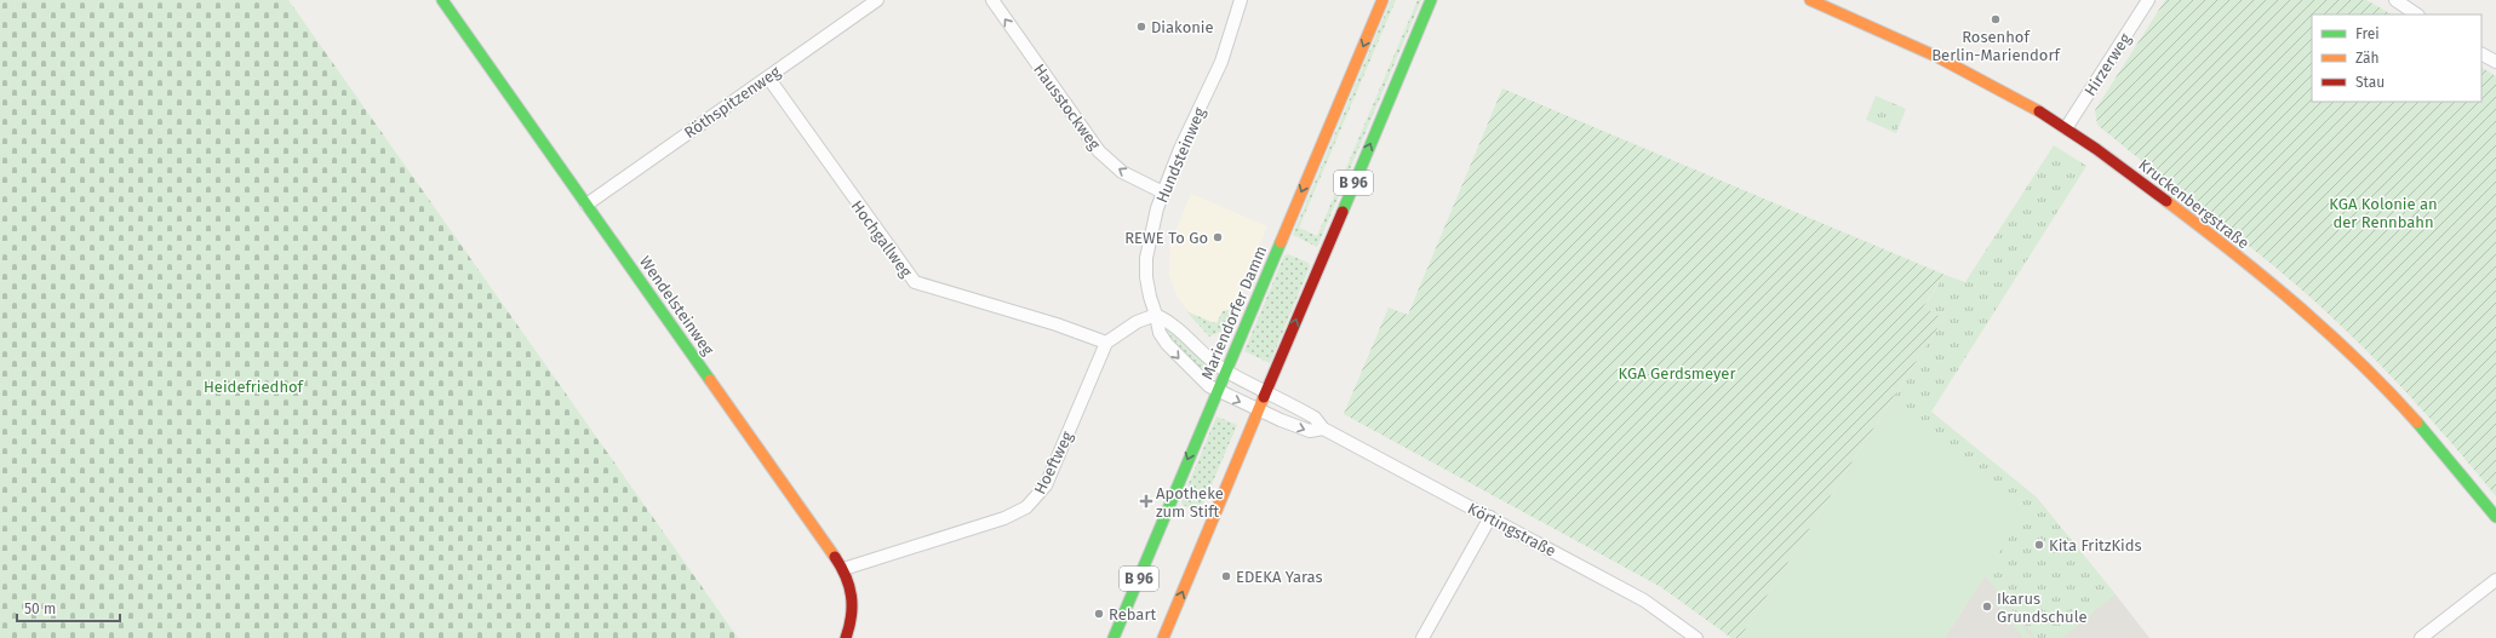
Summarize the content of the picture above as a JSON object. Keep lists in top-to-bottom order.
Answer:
{
  "streets": {
    "street": [
      "Hirzerweg",
      "Röthspitzenweg",
      "Hausstockweg",
      "Hundsteinweg",
      "B 96",
      "Kruckenbergstraße",
      "Hochgallweg",
      "Wendelsteinweg",
      "Mariendorfer Damm",
      "Hoeftweg",
      "Körtingstraße"
    ]
  },
  "crossings": [
    ["Hirzerweg", "Kruckenbergstraße"],
    ["Röthspitzenweg", "Hochgallweg"],
    ["Röthspitzenweg", "Wendelsteinweg"],
    ["Hausstockweg", "Hundsteinweg"],
    ["Hundsteinweg", "Mariendorfer Damm"],
    ["Hundsteinweg", "Körtingstraße"],
    ["B 96", "Körtingstraße"],
    ["Hochgallweg", "Hoeftweg"],
    ["Wendelsteinweg", "Hoeftweg"],
    ["Mariendorfer Damm", "Körtingstraße"]
  ],
  "one_way": ["Hausstockweg"],
  "parks": ["KGA Kolonie an der Rennbahn", "KGA Gerdsmeyer", "Heidefriedhof"],
  "places": {
    "other": [
      "Rosenhof Berlin-Mariendorf",
      "Diakonie",
      "REWE To Go",
      "Kita FritzKids",
      "EDEKA Yaras",
      "Ikarus Grundschule",
      "Rebart"
    ],
    "health": ["Apotheke zum Stift"]
  },
  "legend": ["Frei", "Zäh", "Stau"],
  "scale_bar": "50 m"
}
